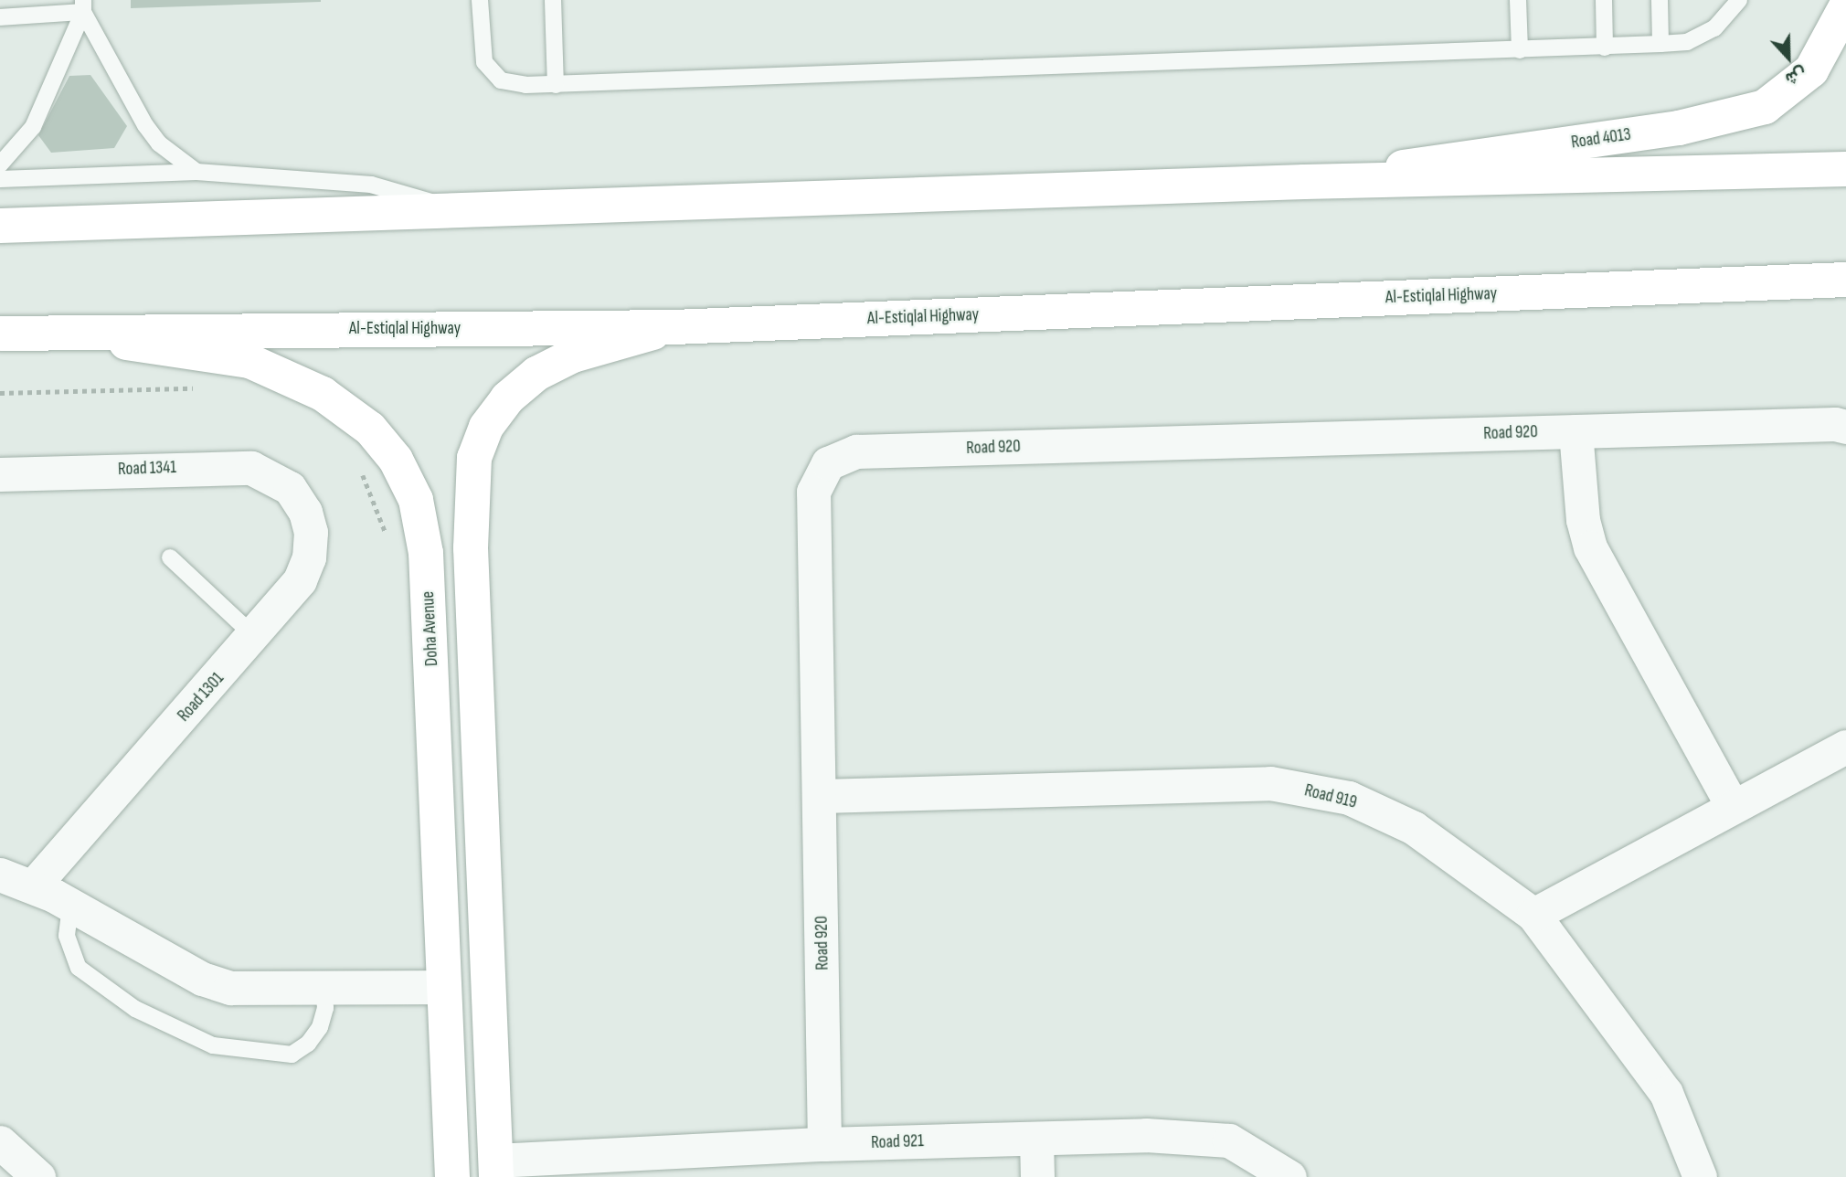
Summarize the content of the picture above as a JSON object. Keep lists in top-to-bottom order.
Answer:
{
  "streets": {
    "main road": ["Road 4013", "Al-Estiqlal Highway", "Doha Avenue"],
    "street": [
      "Road 920",
      "Road 1341",
      "Road 1301",
      "Road 919",
      "Road 921"
    ]
  },
  "crossings": [
    ["Al-Estiqlal Highway", "Doha Avenue"],
    ["Road 920", "Road 919"],
    ["Road 920", "Road 921"],
    ["Road 1341", "Road 1301"]
  ],
  "north": "bottom"
}
